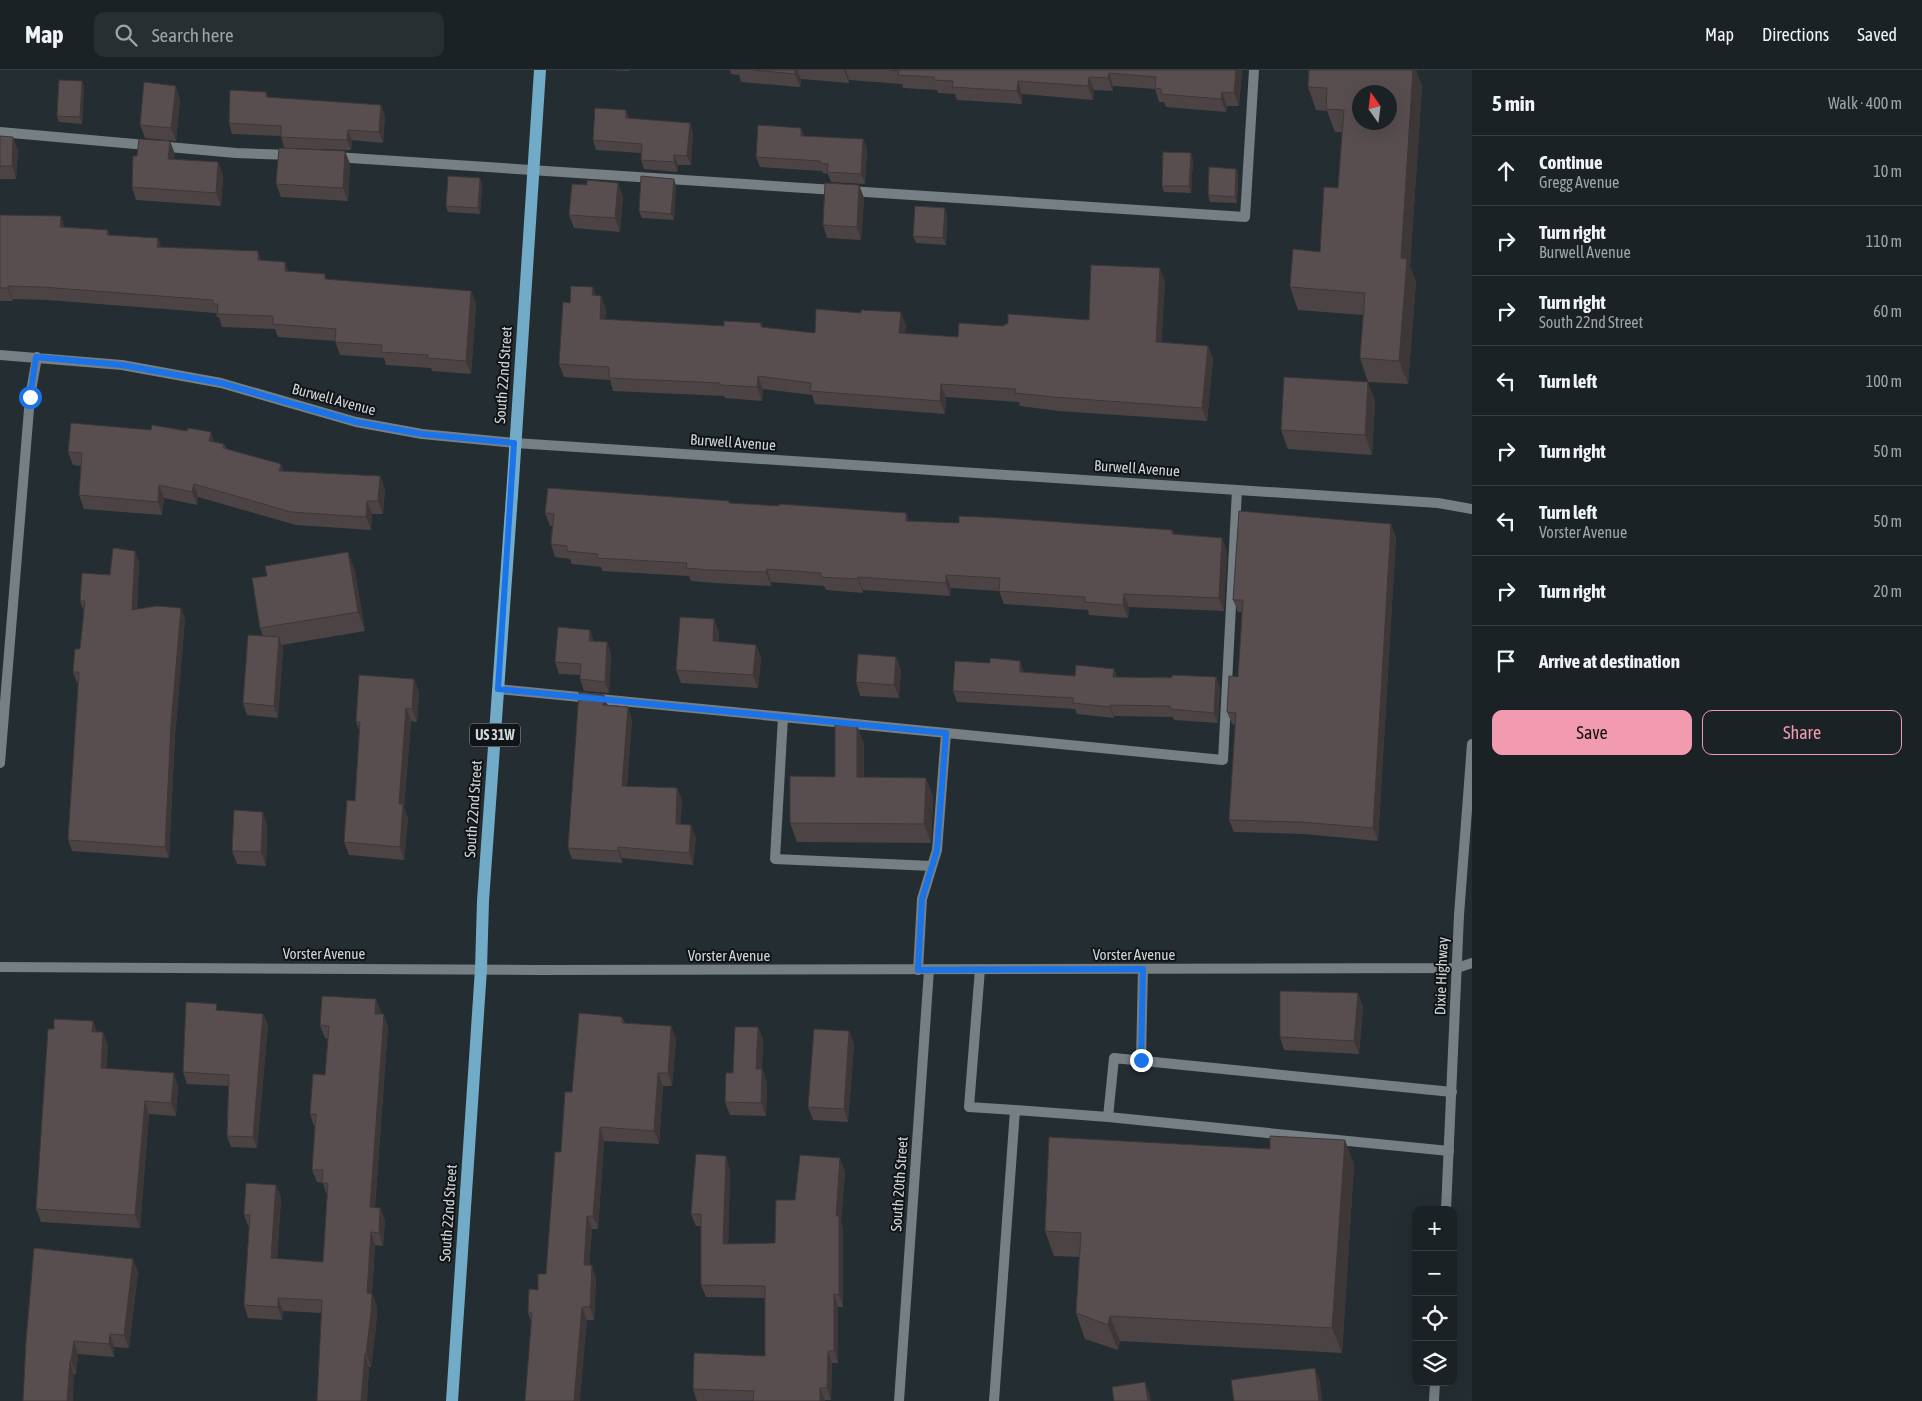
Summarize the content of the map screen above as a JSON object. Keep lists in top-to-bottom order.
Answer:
{
  "streets": {
    "main road": ["South 22nd Street", "US 31W"],
    "street": [
      "Burwell Avenue",
      "Vorster Avenue",
      "Dixie Highway",
      "South 20th Street"
    ]
  },
  "crossings": [
    ["South 22nd Street", "Burwell Avenue"],
    ["South 22nd Street", "Vorster Avenue"],
    ["Vorster Avenue", "Dixie Highway"],
    ["Vorster Avenue", "South 20th Street"]
  ],
  "north": "top",
  "page": {
    "header": "Map",
    "search": "Search here",
    "nav": ["Map", "Directions", "Saved"],
    "heading": ["5 min", "Walk · 400 m"],
    "list": [
      ["Continue", "Gregg Avenue", "10 m"],
      ["Turn right", "Burwell Avenue", "110 m"],
      ["Turn right", "South 22nd Street", "60 m"],
      ["Turn left", "100 m"],
      ["Turn right", "50 m"],
      ["Turn left", "Vorster Avenue", "50 m"],
      ["Turn right", "20 m"],
      "Arrive at destination"
    ],
    "buttons": ["Save", "Share"],
    "map_buttons": ["+", "−"]
  }
}
